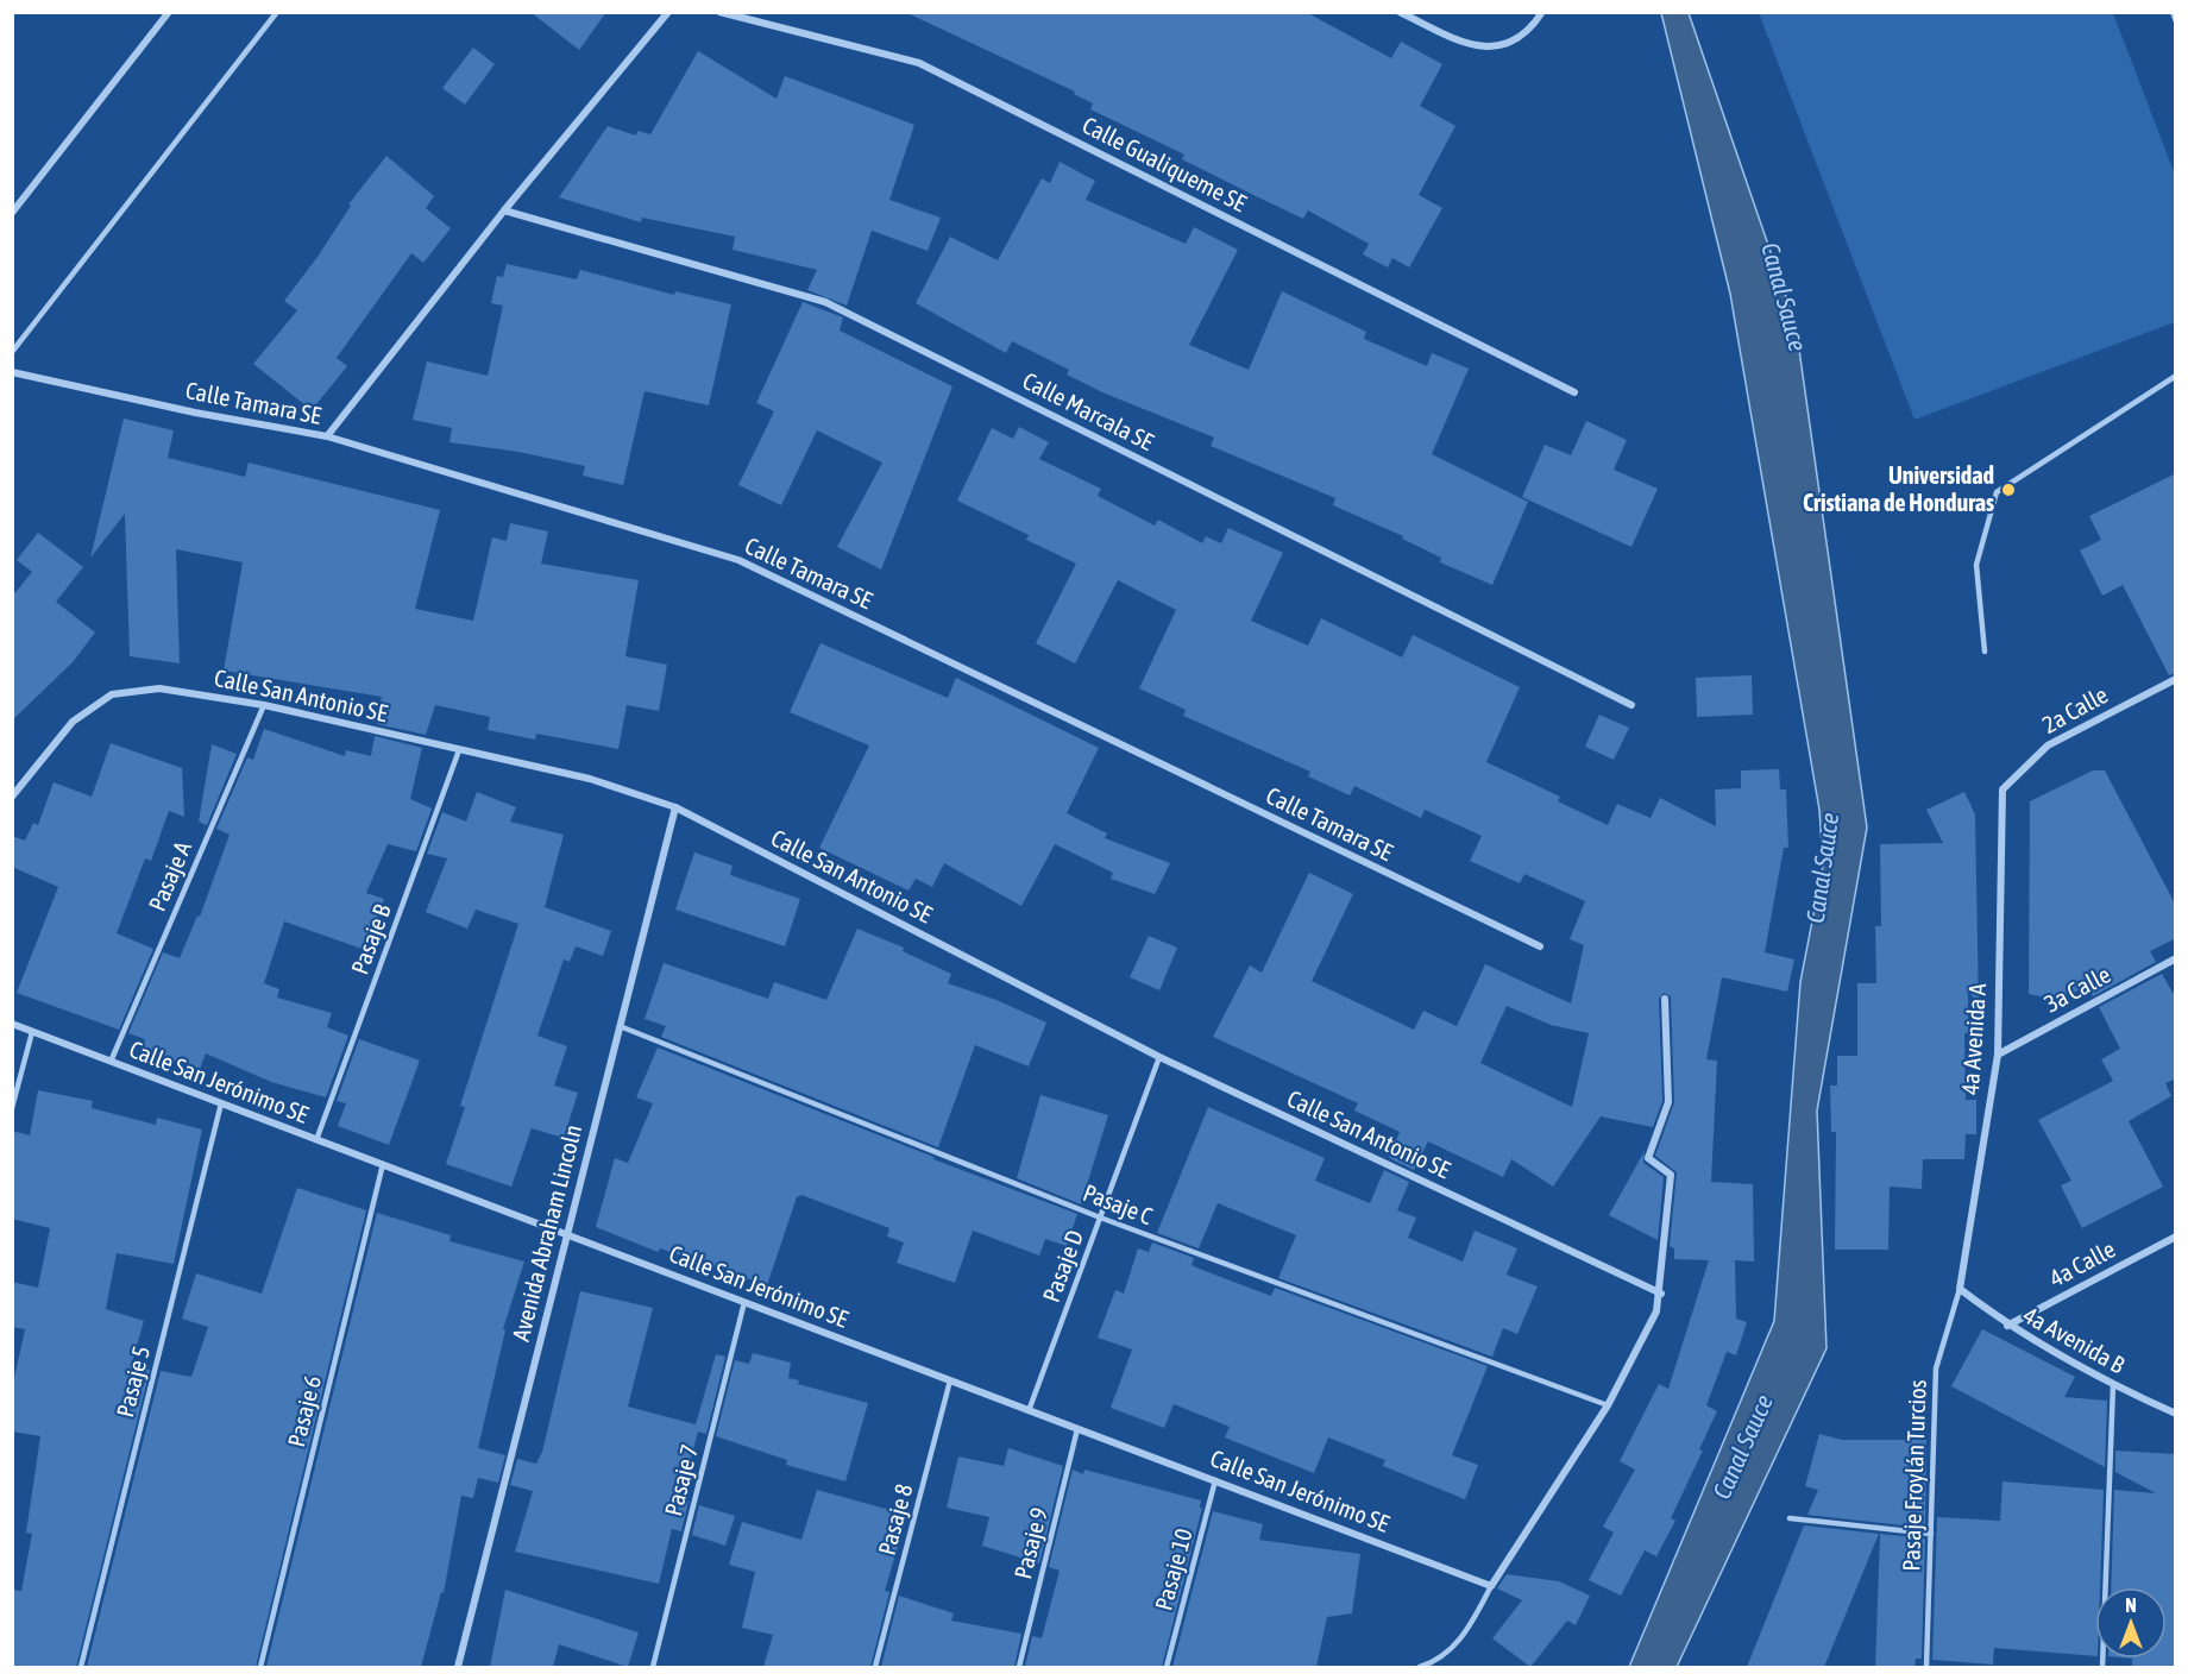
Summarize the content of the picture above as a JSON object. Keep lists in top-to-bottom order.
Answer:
{
  "streets": {
    "street": [
      "Calle Gualiqueme SE",
      "Calle Tamara SE",
      "Calle Marcala SE",
      "Calle San Antonio SE",
      "2a Calle",
      "3a Calle",
      "4a Avenida A",
      "Calle San Jerónimo SE",
      "Avenida Abraham Lincoln",
      "4a Calle",
      "4a Avenida B"
    ],
    "lane": [
      "Pasaje A",
      "Pasaje B",
      "Pasaje C",
      "Pasaje D",
      "Pasaje 5",
      "Pasaje 6",
      "Pasaje Froylán Turcios",
      "Pasaje 7",
      "Pasaje 8",
      "Pasaje 9",
      "Pasaje 10"
    ]
  },
  "crossings": [
    ["Calle San Antonio SE", "Pasaje A"],
    ["Calle San Antonio SE", "Pasaje B"],
    ["Calle San Antonio SE", "Avenida Abraham Lincoln"],
    ["Calle San Antonio SE", "Pasaje D"],
    ["2a Calle", "4a Avenida A"],
    ["Pasaje A", "Calle San Jerónimo SE"],
    ["Pasaje B", "Calle San Jerónimo SE"],
    ["3a Calle", "4a Avenida A"],
    ["4a Avenida A", "4a Avenida B"],
    ["4a Avenida A", "Pasaje Froylán Turcios"],
    ["Calle San Jerónimo SE", "Avenida Abraham Lincoln"],
    ["Calle San Jerónimo SE", "Pasaje D"],
    ["Calle San Jerónimo SE", "Pasaje 5"],
    ["Calle San Jerónimo SE", "Pasaje 6"],
    ["Calle San Jerónimo SE", "Pasaje 7"],
    ["Calle San Jerónimo SE", "Pasaje 8"],
    ["Calle San Jerónimo SE", "Pasaje 9"],
    ["Calle San Jerónimo SE", "Pasaje 10"],
    ["Pasaje C", "Avenida Abraham Lincoln"],
    ["Pasaje C", "Pasaje D"],
    ["4a Calle", "4a Avenida B"],
    ["4a Avenida B", "Pasaje Froylán Turcios"]
  ],
  "water": ["Canal Sauce"],
  "places": ["Universidad Cristiana de Honduras"],
  "north": "top"
}
